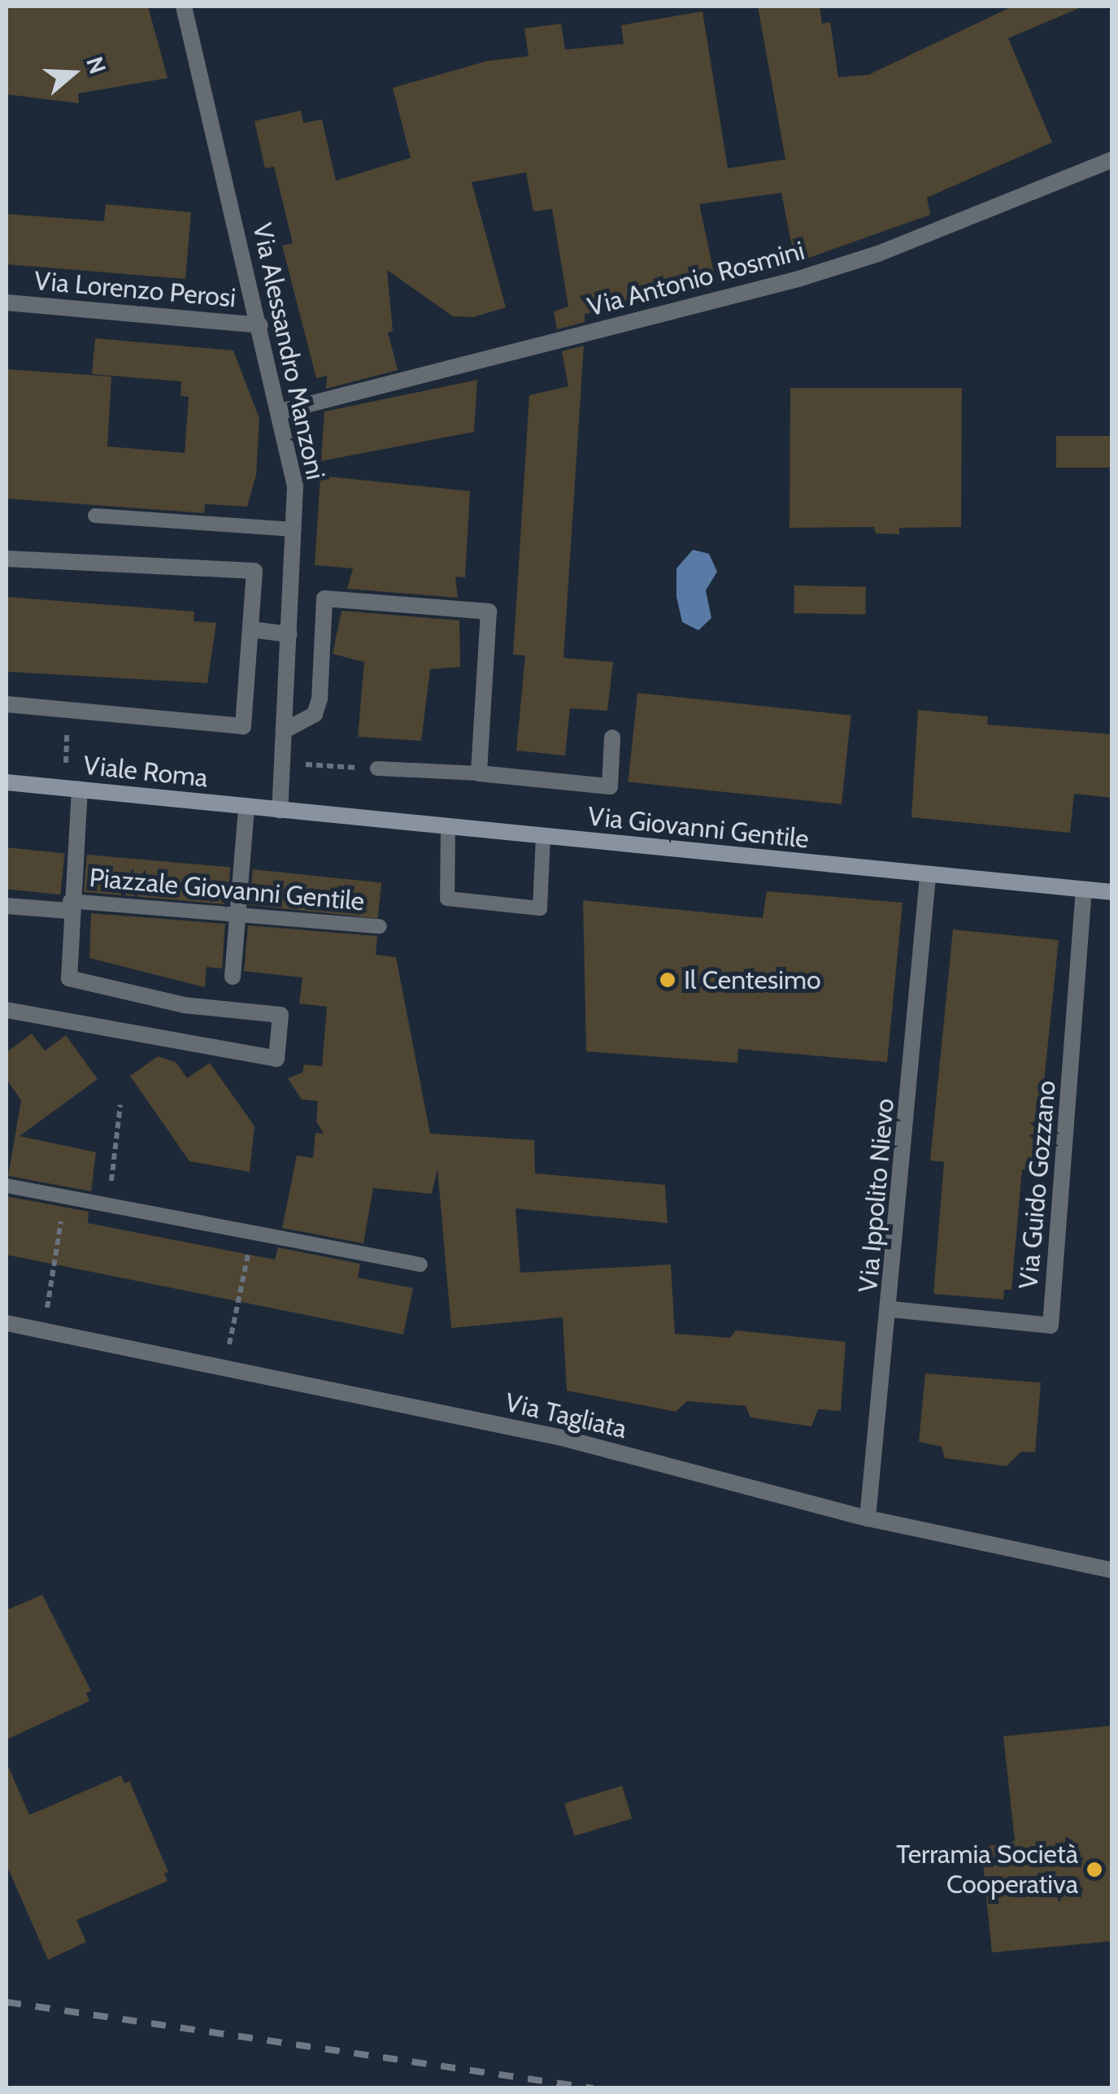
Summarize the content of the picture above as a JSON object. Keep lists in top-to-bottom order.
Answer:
{
  "streets": {
    "main road": ["Viale Roma", "Via Giovanni Gentile"],
    "street": [
      "Via Antonio Rosmini",
      "Via Lorenzo Perosi",
      "Via Alessandro Manzoni",
      "Piazzale Giovanni Gentile",
      "Via Guido Gozzano",
      "Via Ippolito Nievo",
      "Via Tagliata"
    ]
  },
  "crossings": [
    ["Via Antonio Rosmini", "Via Alessandro Manzoni"],
    ["Via Lorenzo Perosi", "Via Alessandro Manzoni"],
    ["Via Alessandro Manzoni", "Viale Roma"],
    ["Via Alessandro Manzoni", "Via Giovanni Gentile"],
    ["Viale Roma", "Via Giovanni Gentile"],
    ["Viale Roma", "Piazzale Giovanni Gentile"],
    ["Via Giovanni Gentile", "Via Guido Gozzano"],
    ["Via Giovanni Gentile", "Via Ippolito Nievo"],
    ["Via Guido Gozzano", "Via Ippolito Nievo"],
    ["Via Ippolito Nievo", "Via Tagliata"]
  ],
  "places": ["Il Centesimo", "Terramia Società Cooperativa"],
  "north": "right"
}
